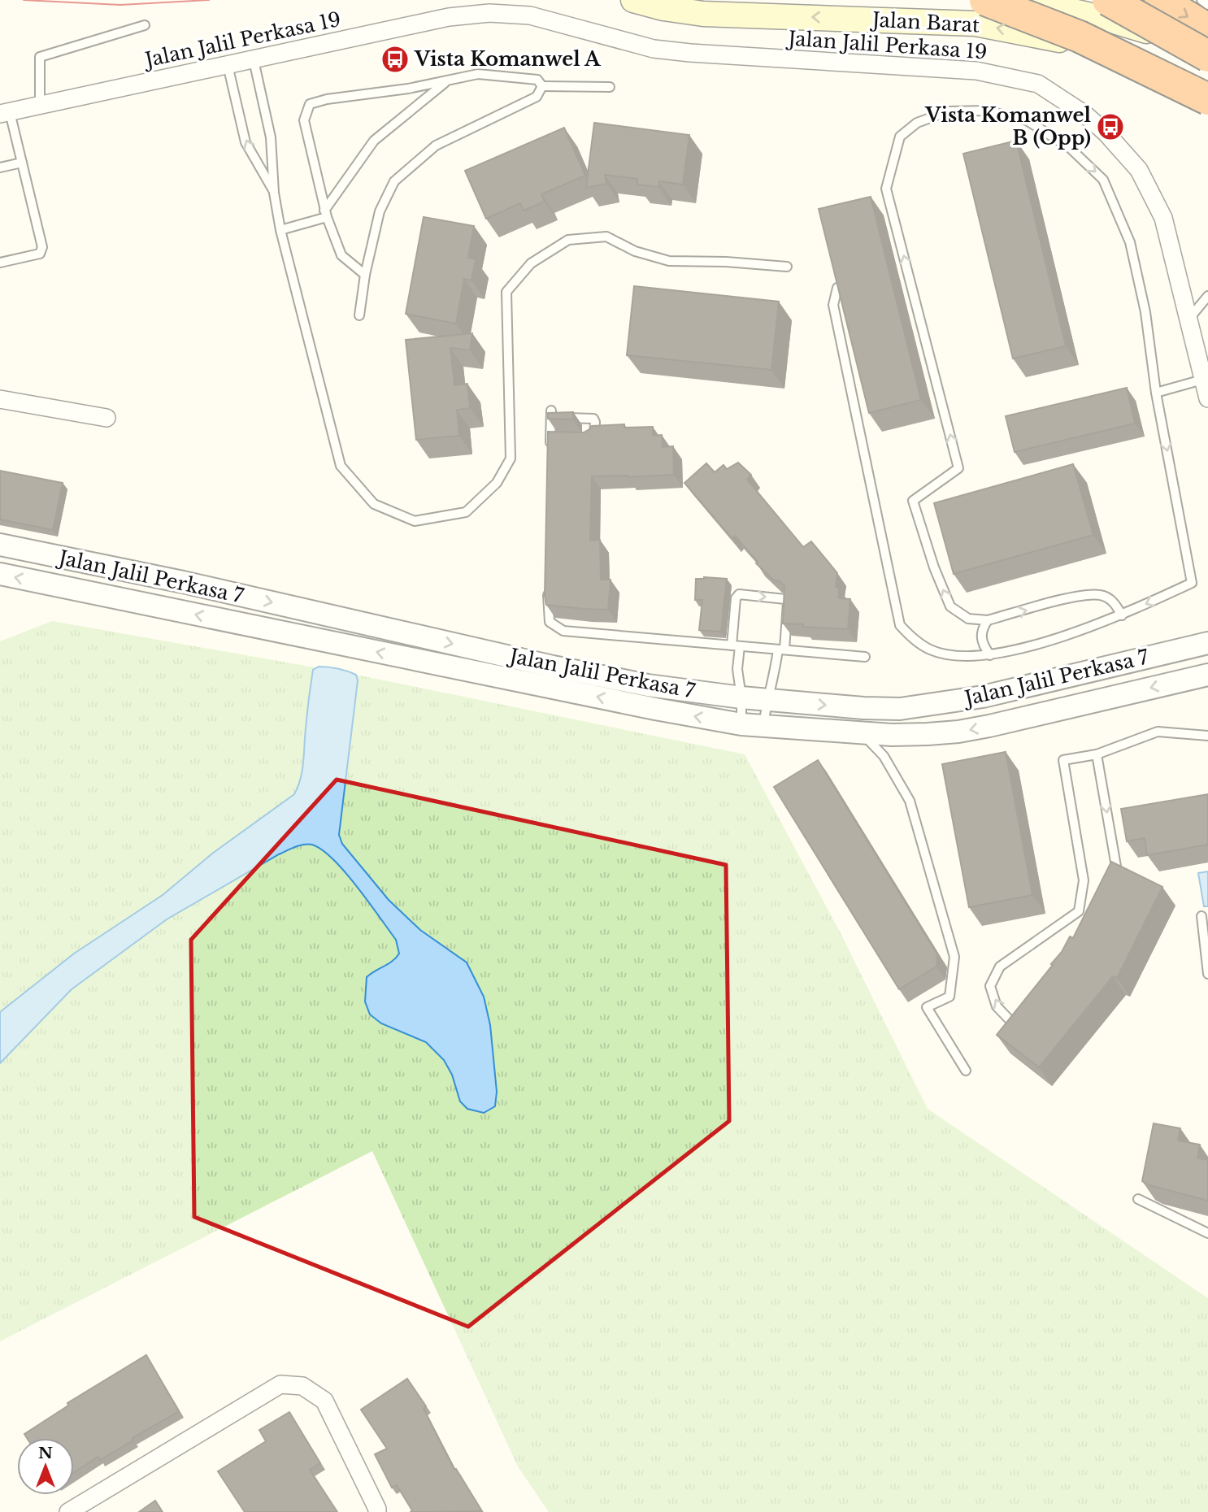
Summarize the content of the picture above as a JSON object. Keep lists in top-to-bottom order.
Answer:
{
  "streets": {
    "main road": ["Jalan Barat"],
    "street": ["Jalan Jalil Perkasa 19", "Jalan Jalil Perkasa 7"]
  },
  "one_way": ["Jalan Barat"],
  "places": {
    "bus stop": ["Vista Komanwel A", "Vista Komanwel B (Opp)"]
  },
  "north": "top"
}
